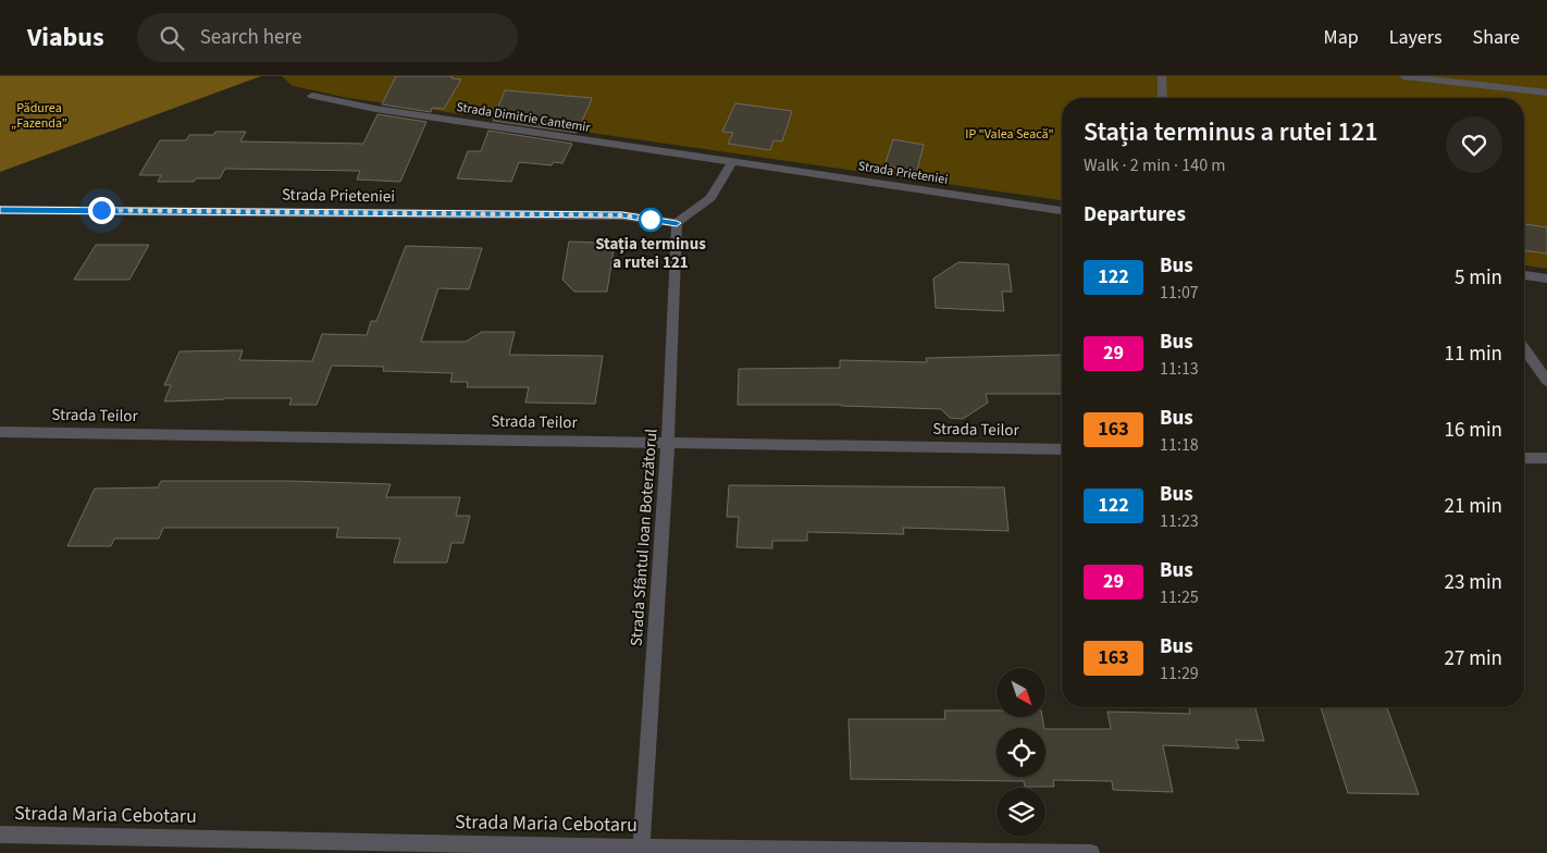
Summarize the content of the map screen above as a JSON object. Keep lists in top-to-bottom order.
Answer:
{
  "streets": {
    "street": [
      "Strada Dimitrie Cantemir",
      "Strada Prieteniei",
      "Strada Teilor",
      "Strada Sfântul Ioan Boterzătorul",
      "Strada Maria Cebotaru"
    ]
  },
  "crossings": [
    ["Strada Dimitrie Cantemir", "Strada Prieteniei"],
    ["Strada Prieteniei", "Strada Sfântul Ioan Boterzătorul"],
    ["Strada Teilor", "Strada Sfântul Ioan Boterzătorul"],
    ["Strada Sfântul Ioan Boterzătorul", "Strada Maria Cebotaru"]
  ],
  "parks": ["Pădurea „Fazenda”", "IP \"Valea Seacă\""],
  "places": ["Stația terminus a rutei 121"],
  "lines": ["bus line 122"],
  "north": "bottom right",
  "page": {
    "header": "Viabus",
    "search": "Search here",
    "nav": ["Map", "Layers", "Share"],
    "heading": [
      ["Stația terminus a rutei 121", "Walk · 2 min · 140 m"],
      "Departures"
    ],
    "list": [
      {
        "mark": "122",
        "name": "Bus",
        "note": "11:07",
        "value": "5 min"
      },
      {
        "mark": "29",
        "name": "Bus",
        "note": "11:13",
        "value": "11 min"
      },
      {
        "mark": "163",
        "name": "Bus",
        "note": "11:18",
        "value": "16 min"
      },
      {
        "mark": "122",
        "name": "Bus",
        "note": "11:23",
        "value": "21 min"
      },
      {
        "mark": "29",
        "name": "Bus",
        "note": "11:25",
        "value": "23 min"
      },
      {
        "mark": "163",
        "name": "Bus",
        "note": "11:29",
        "value": "27 min"
      }
    ]
  }
}
